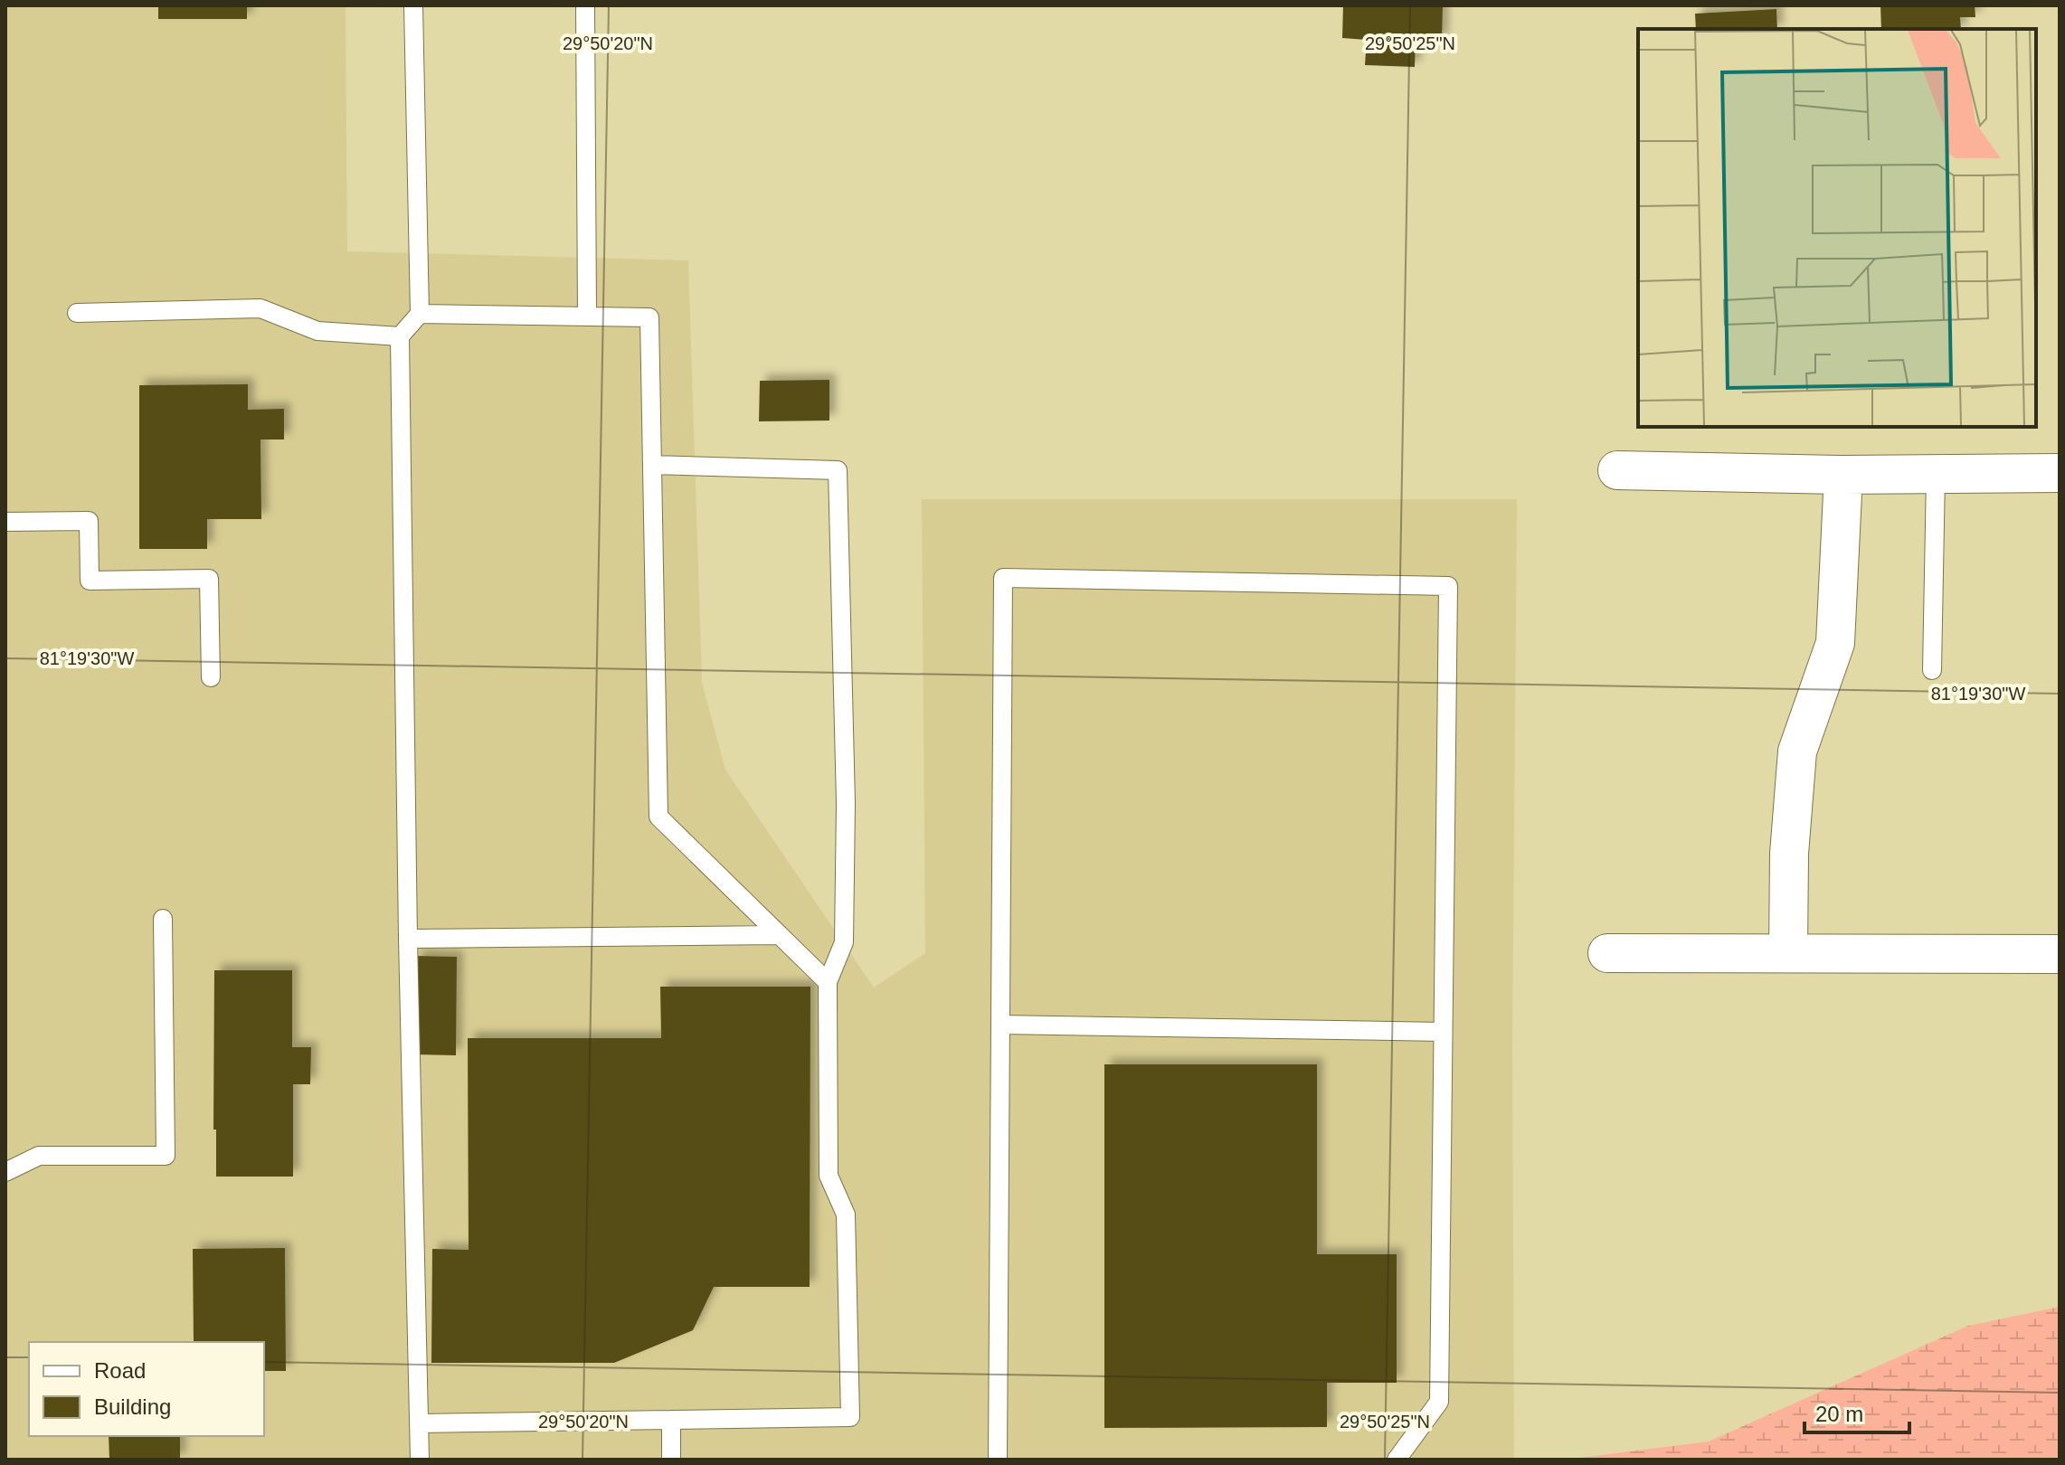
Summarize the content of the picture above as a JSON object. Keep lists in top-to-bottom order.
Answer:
{
  "legend": ["Road", "Building"],
  "scale_bar": "20 m",
  "coordinates": ["29°50'20\"N", "29°50'25\"N", "81°19'30\"W"]
}
